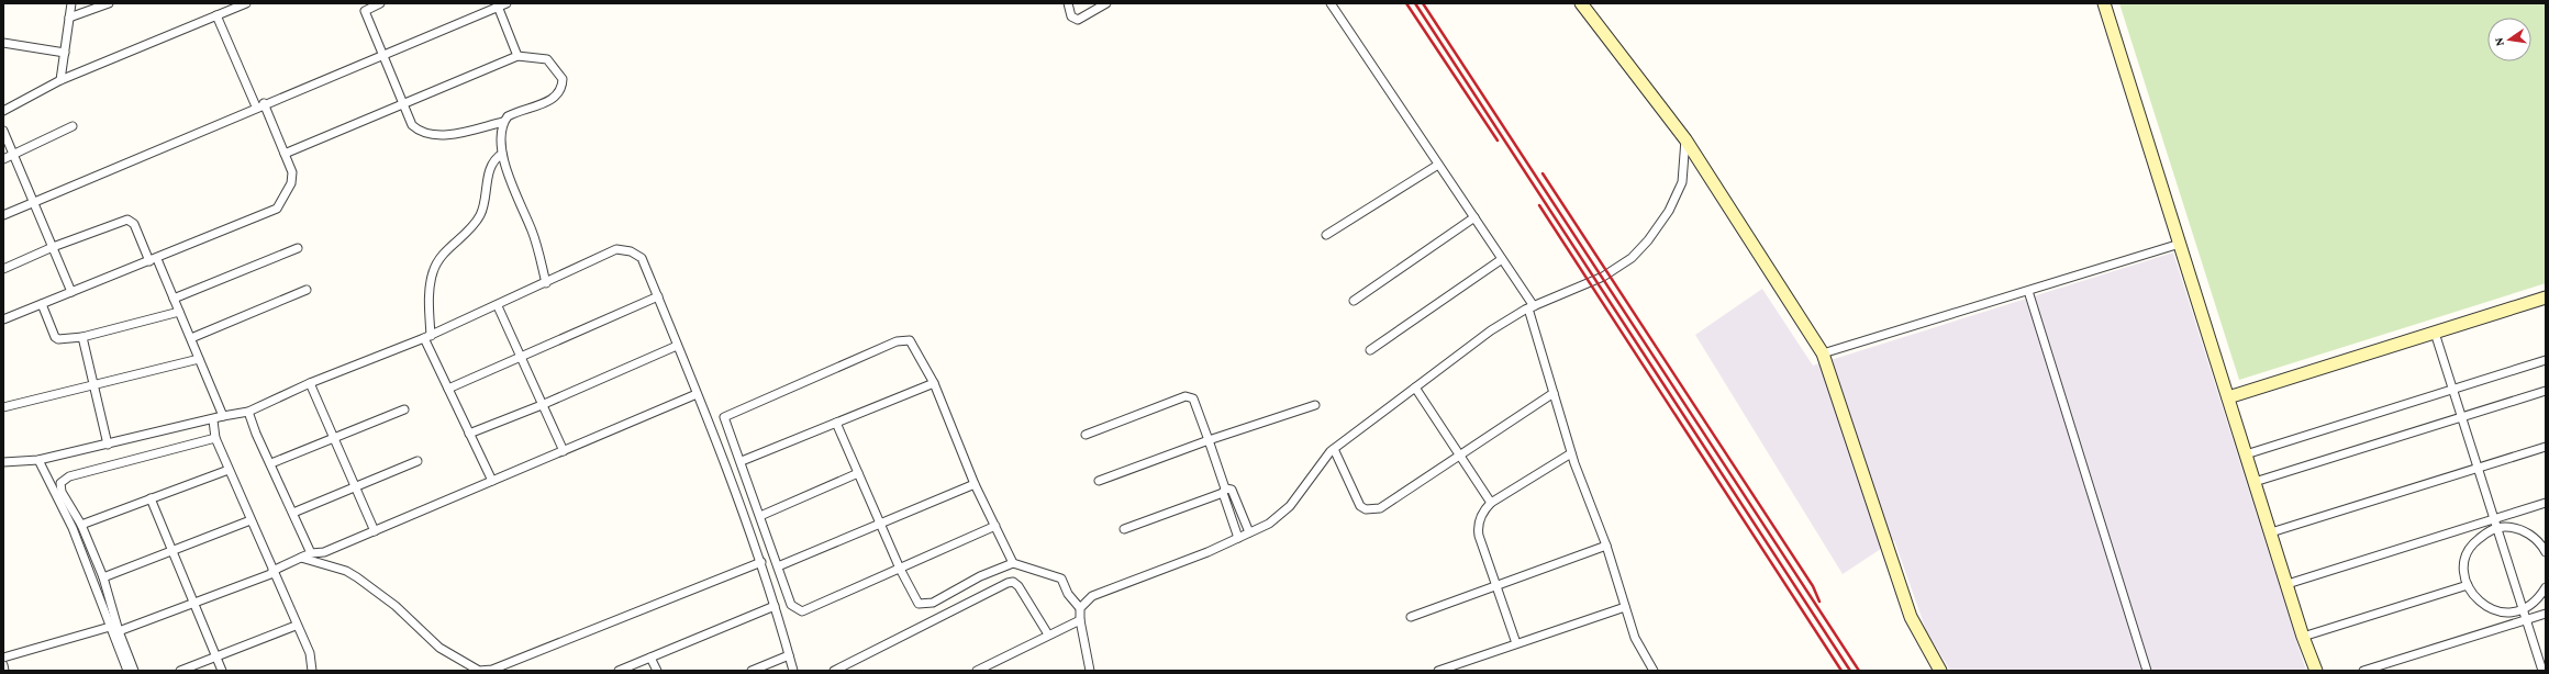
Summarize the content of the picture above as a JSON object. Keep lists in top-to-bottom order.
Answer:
{
  "north": "left"
}
